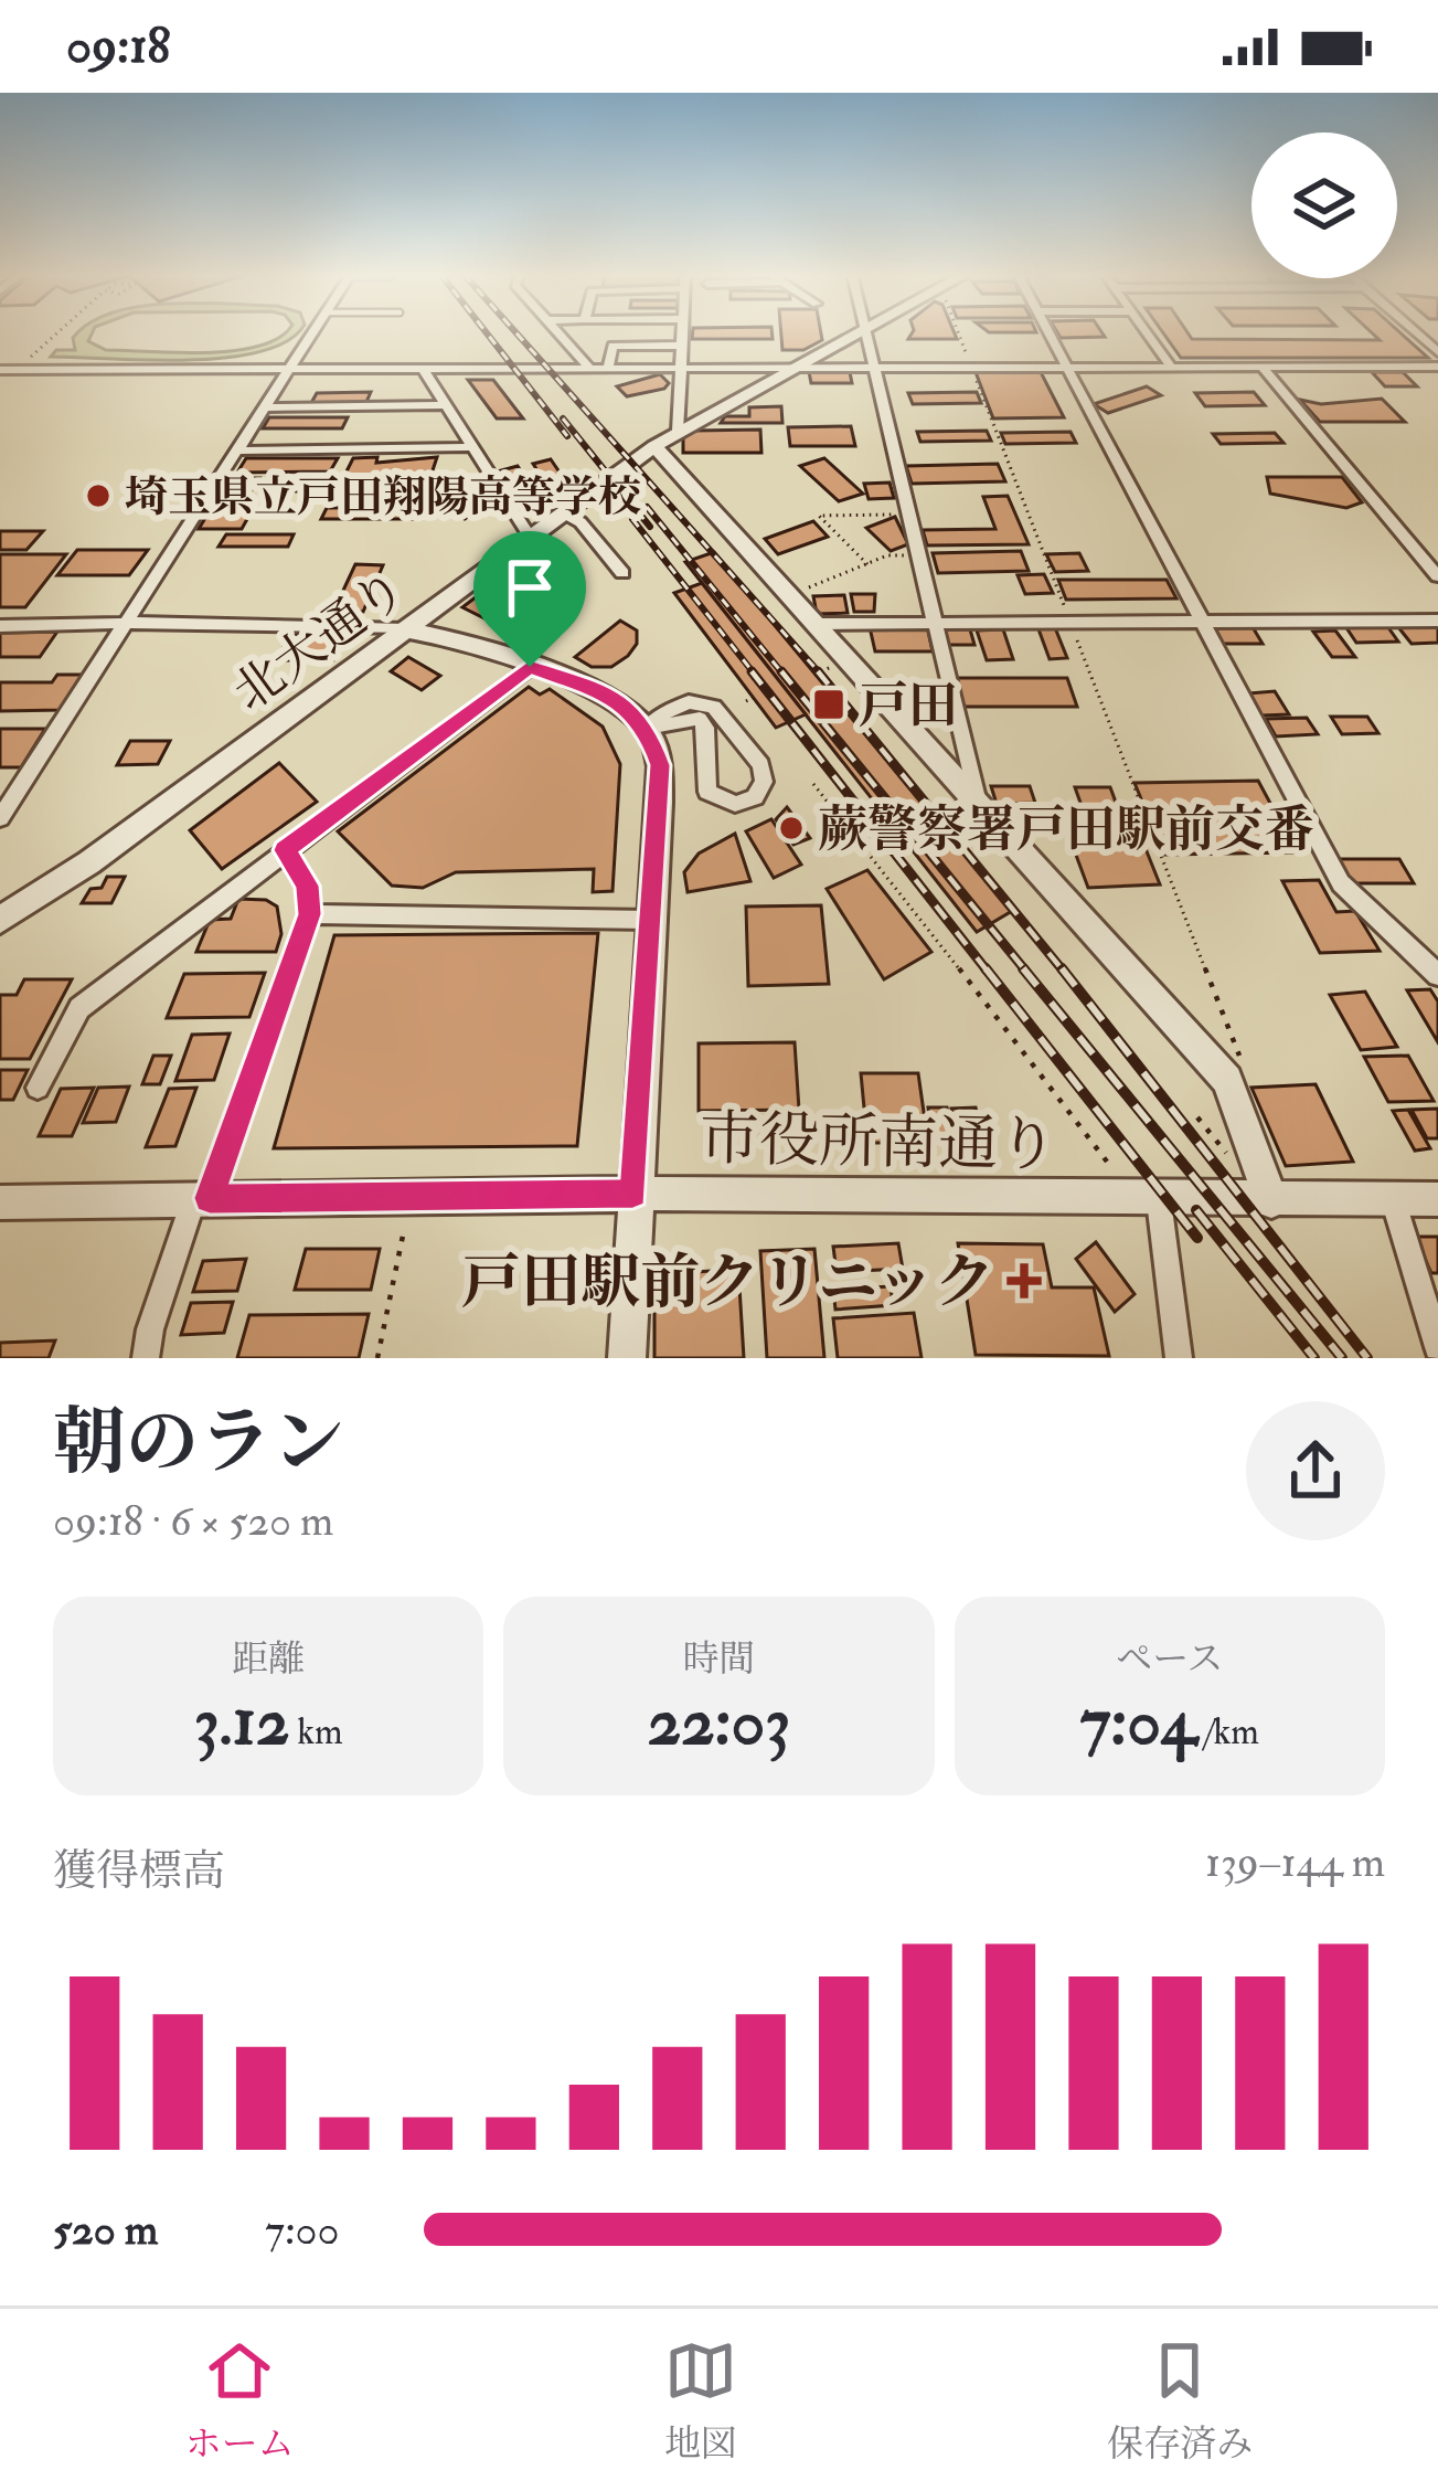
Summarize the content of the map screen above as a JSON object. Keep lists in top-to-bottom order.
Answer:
{
  "streets": {
    "street": ["北大通り", "市役所南通り"]
  },
  "places": {
    "other": ["埼玉県立戸田翔陽高等学校", "蕨警察署戸田駅前交番"],
    "transit": ["戸田"],
    "health": ["戸田駅前クリニック"]
  },
  "page": {
    "status": "09:18",
    "heading": ["朝のラン", "09:18 · 6 × 520 m"],
    "stats": [
      ["距離", "3.12 km"],
      ["時間", "22:03"],
      ["ペース", "7:04 /km"]
    ],
    "chart": ["獲得標高", "139–144 m"],
    "list": [
      {
        "name": "520 m",
        "note": "7:00"
      }
    ],
    "tabs": ["ホーム", "地図", "保存済み"]
  }
}
